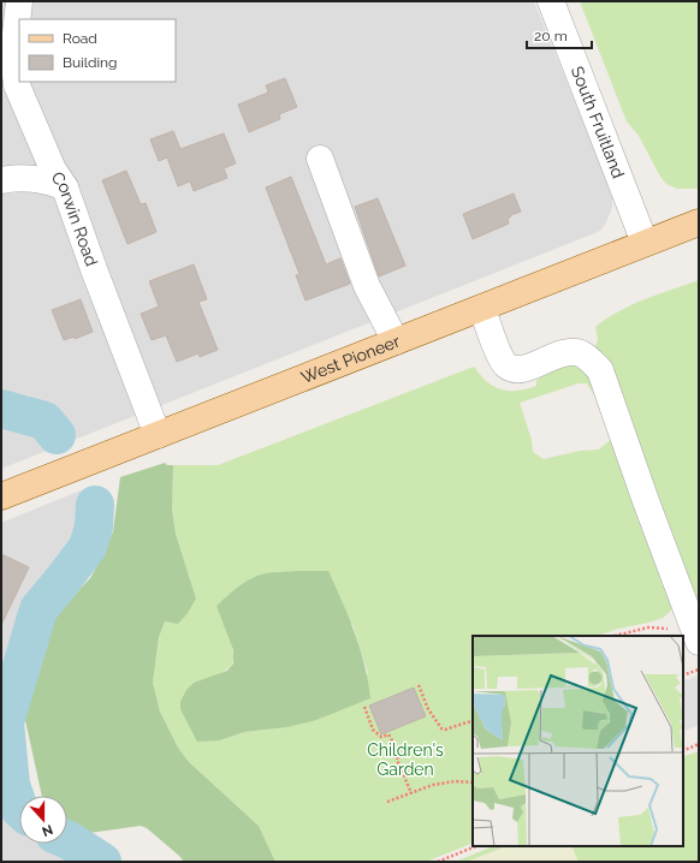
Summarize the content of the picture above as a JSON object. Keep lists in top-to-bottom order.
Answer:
{
  "streets": {
    "main road": ["West Pioneer"],
    "street": ["South Fruitland", "Corwin Road"]
  },
  "crossings": [
    ["South Fruitland", "West Pioneer"],
    ["Corwin Road", "West Pioneer"]
  ],
  "parks": ["Children's Garden"],
  "legend": ["Road", "Building"],
  "scale_bar": "20 m",
  "north": "bottom"
}
